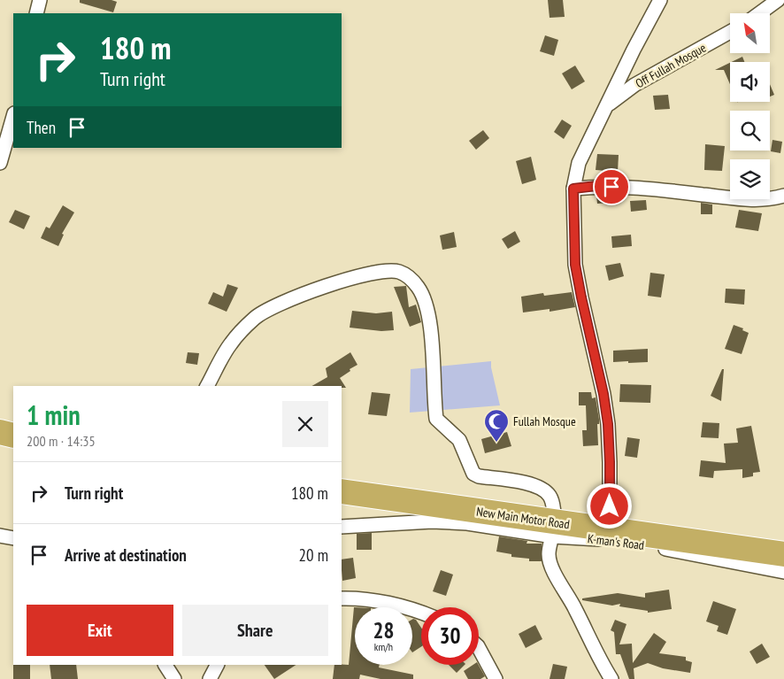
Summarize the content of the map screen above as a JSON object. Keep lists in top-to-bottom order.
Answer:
{
  "streets": {
    "highway": ["New Main Motor Road"],
    "street": ["Off Fullah Mosque"]
  },
  "crossings": [
    ["Off Fullah Mosque", "New Main Motor Road"]
  ],
  "places": {
    "mosque": ["Fullah Mosque"]
  },
  "north": "top left",
  "page": {
    "turn": ["180 m", "Turn right"],
    "then": "Then",
    "heading": ["1 min", "200 m · 14:35"],
    "list": [
      {
        "name": "Turn right",
        "value": "180 m"
      },
      {
        "name": "Arrive at destination",
        "value": "20 m"
      }
    ],
    "buttons": ["Exit", "Share"],
    "speed": "28 km/h",
    "limit": "30"
  }
}
